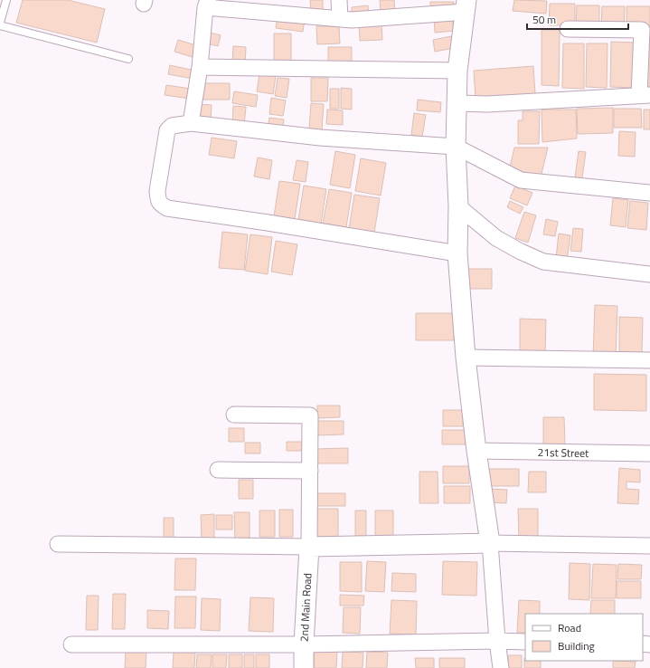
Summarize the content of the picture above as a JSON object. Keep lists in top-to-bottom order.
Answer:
{
  "streets": {
    "street": ["21st Street", "2nd Main Road"]
  },
  "legend": ["Road", "Building"],
  "scale_bar": "50 m"
}
